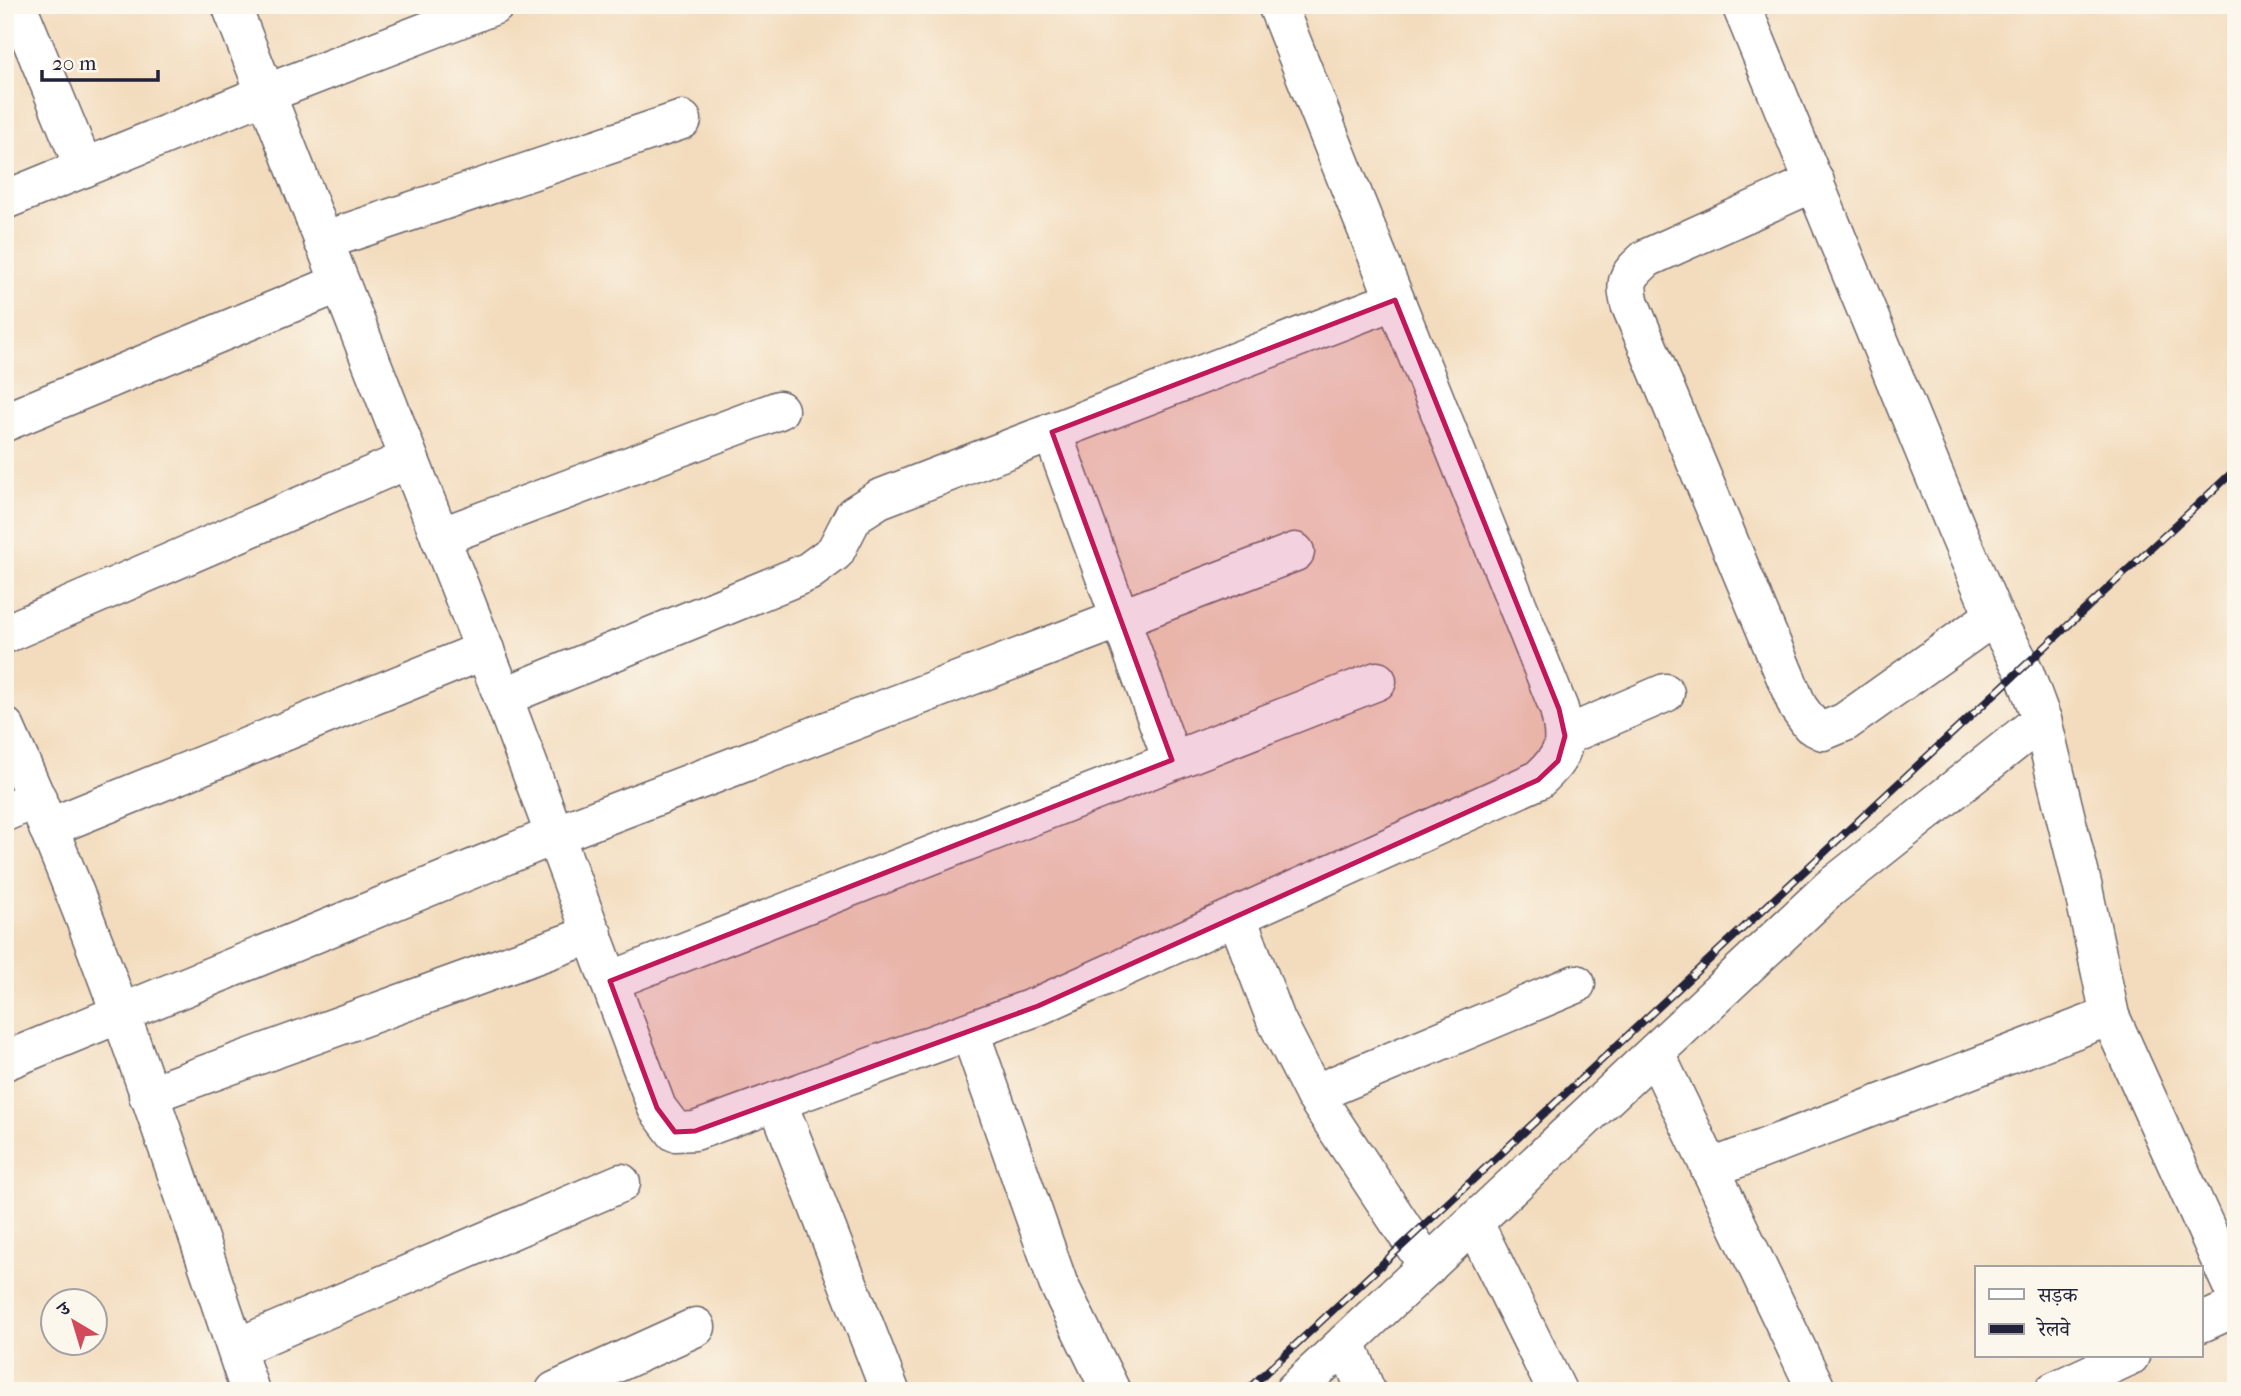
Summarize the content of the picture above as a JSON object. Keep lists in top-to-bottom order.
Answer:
{
  "legend": ["सड़क", "रेलवे"],
  "scale_bar": "20 m",
  "north": "top left"
}
